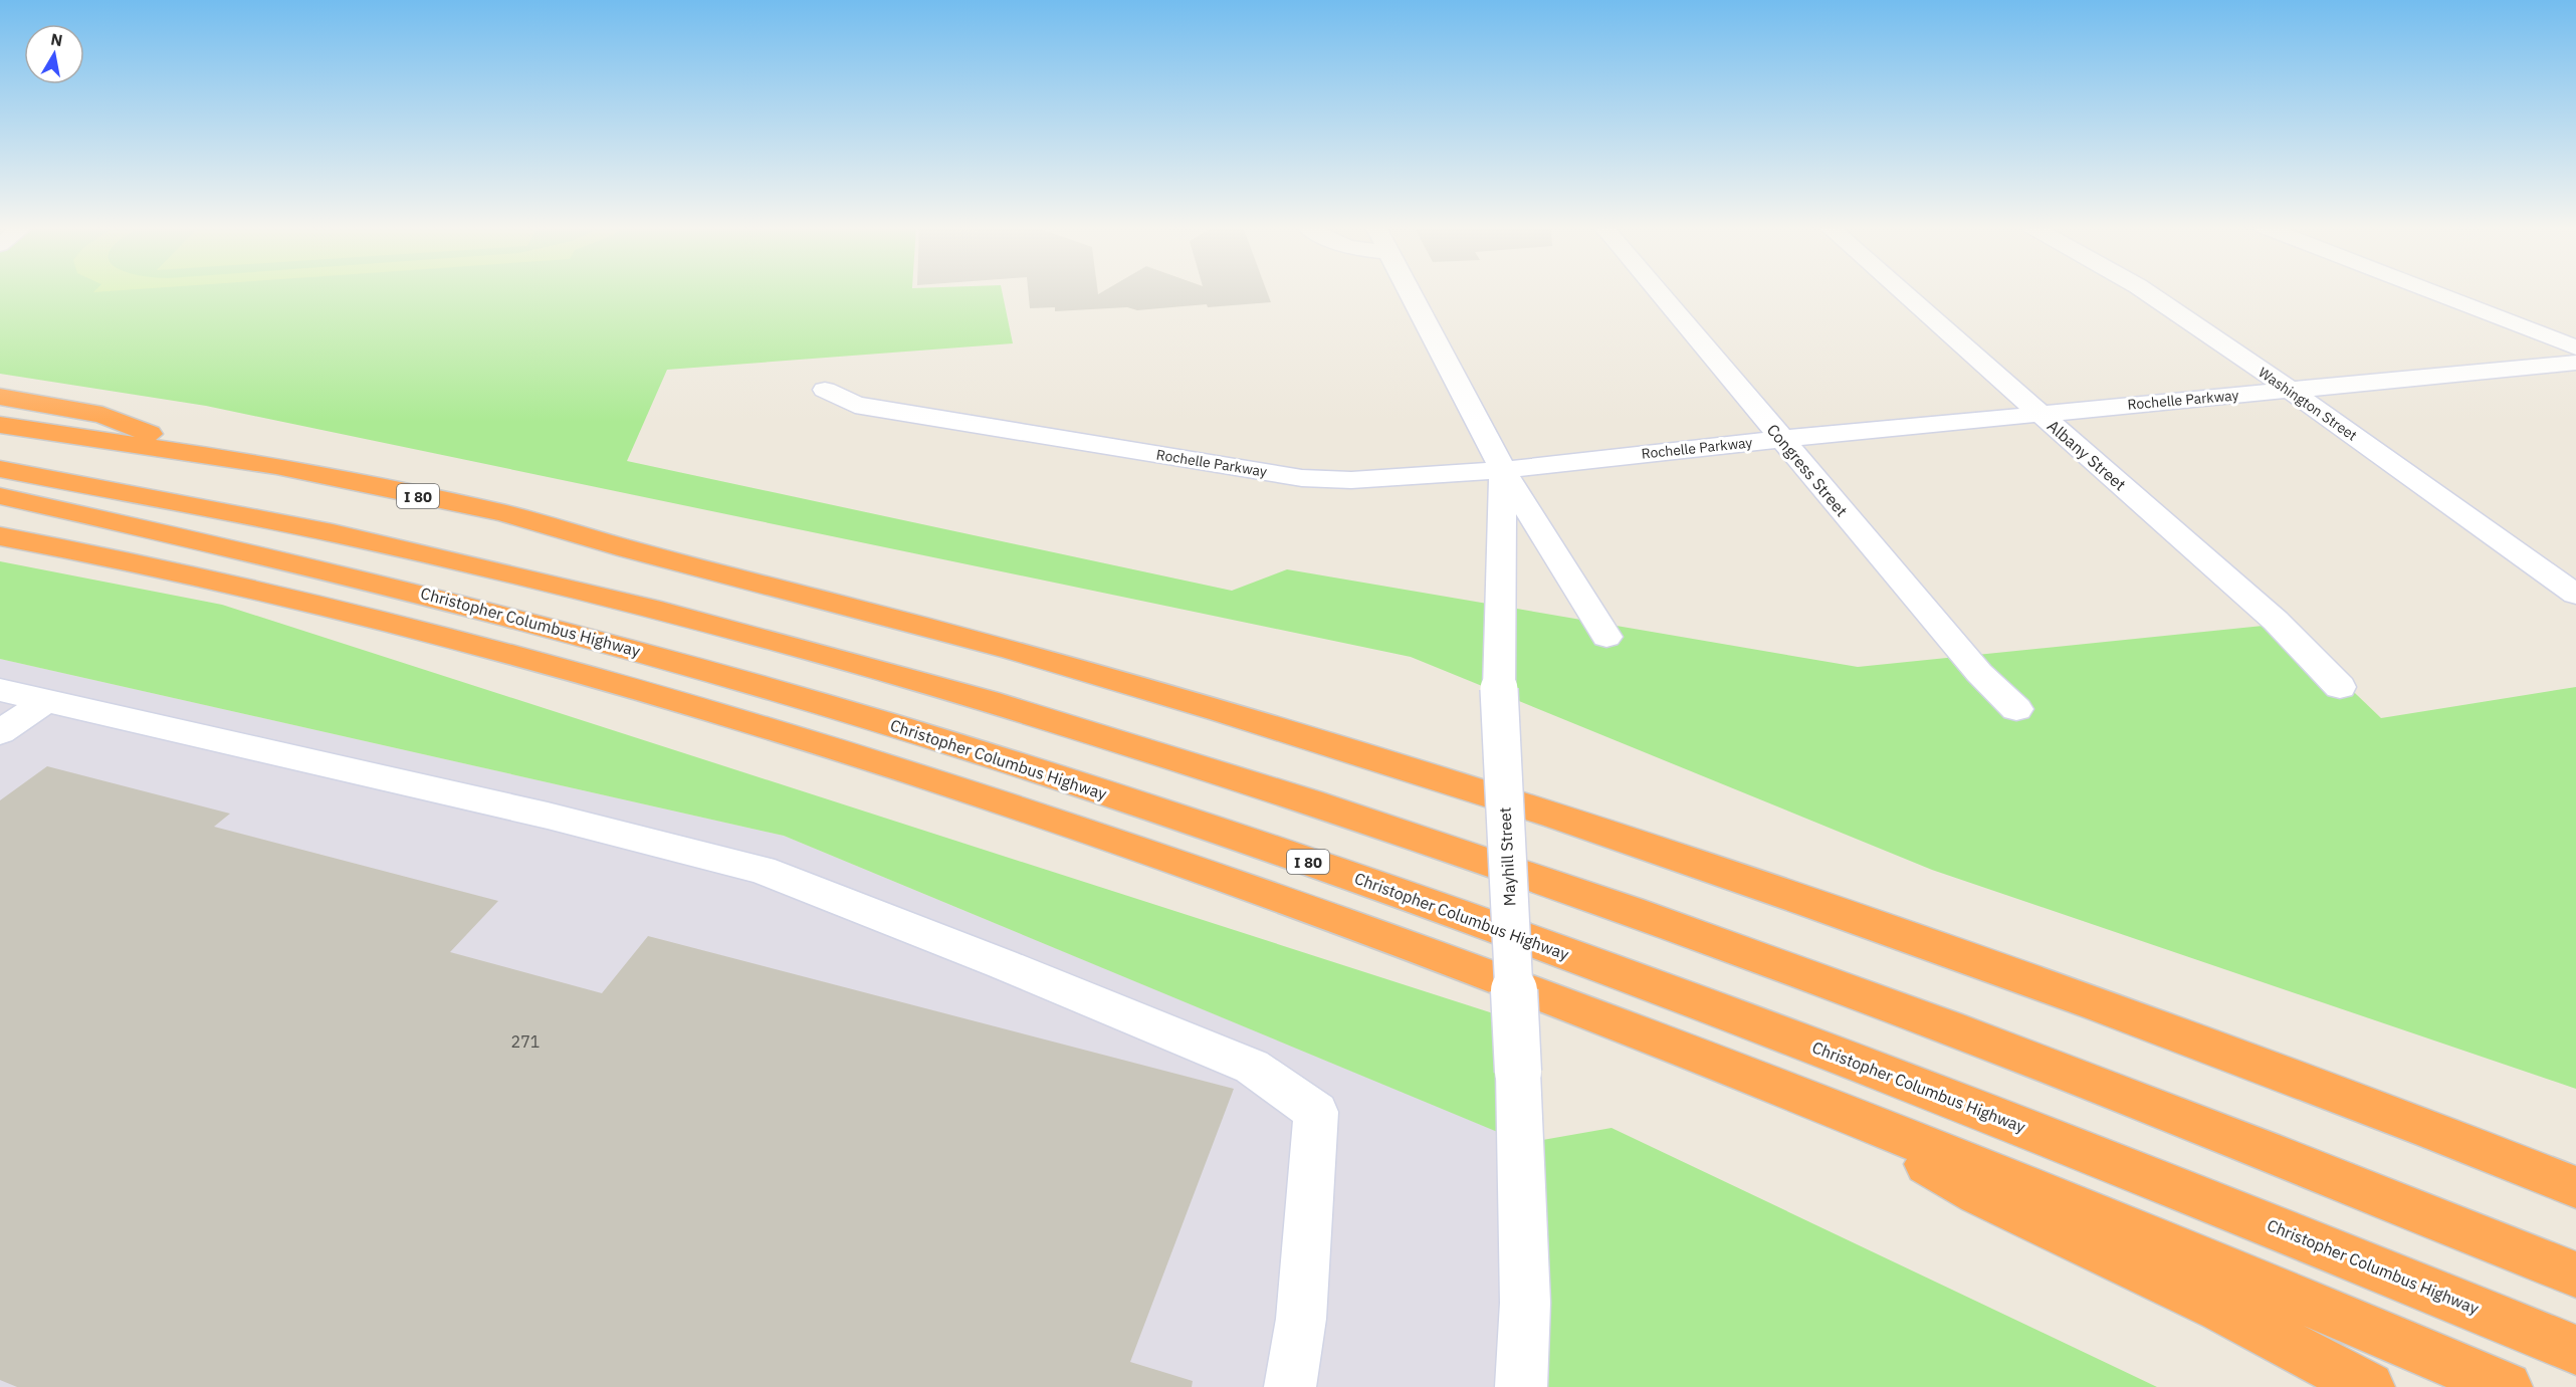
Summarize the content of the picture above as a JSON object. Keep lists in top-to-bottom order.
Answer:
{
  "streets": {
    "highway": ["I 80", "Christopher Columbus Highway"],
    "street": [
      "Rochelle Parkway",
      "Washington Street",
      "Albany Street",
      "Congress Street",
      "Mayhill Street"
    ]
  },
  "crossings": [
    ["Rochelle Parkway", "Washington Street"],
    ["Rochelle Parkway", "Albany Street"],
    ["Rochelle Parkway", "Congress Street"],
    ["Rochelle Parkway", "Mayhill Street"]
  ],
  "house_numbers": ["271"],
  "north": "top"
}
